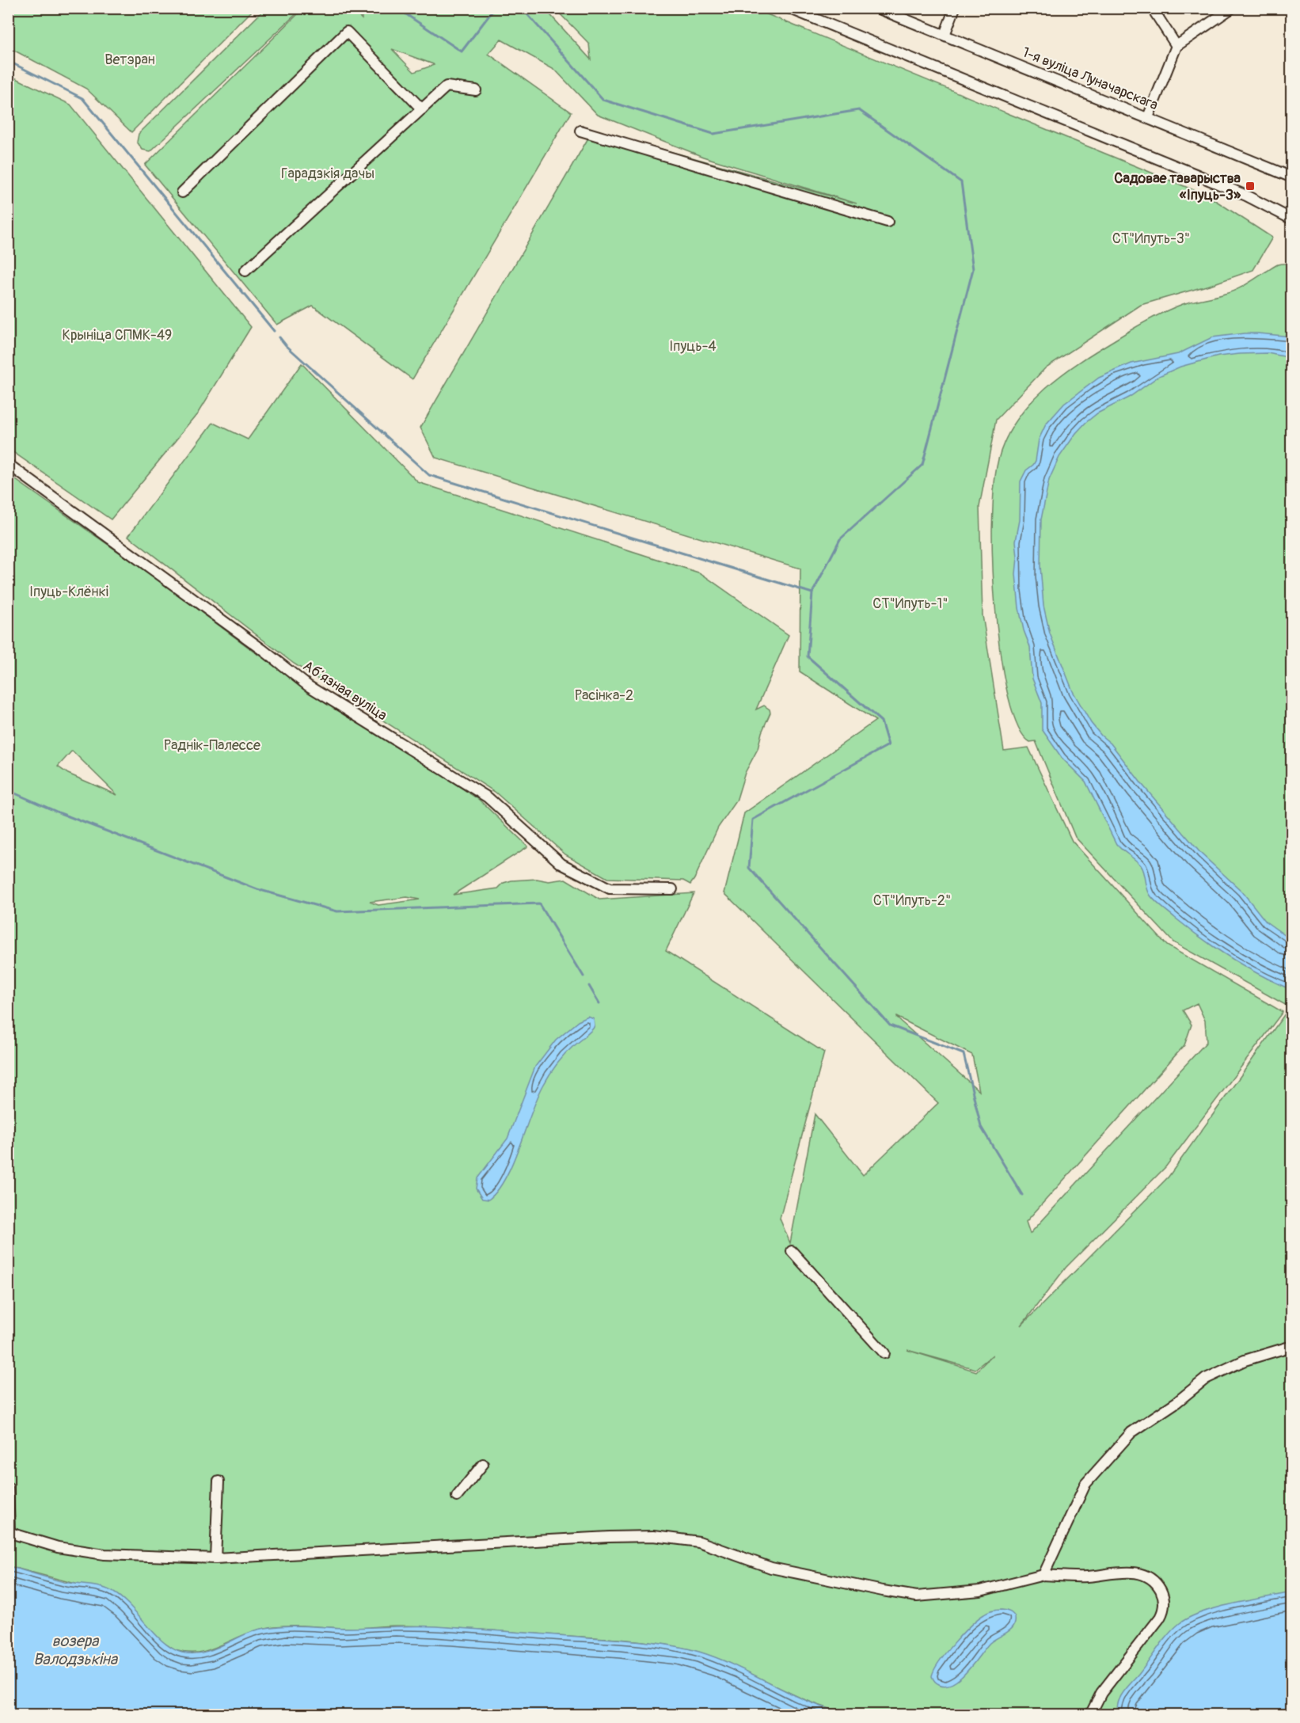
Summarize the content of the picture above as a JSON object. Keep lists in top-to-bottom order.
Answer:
{
  "streets": {
    "street": ["1-я вуліца Луначарскага", "Абʼязная вуліца"]
  },
  "water": ["возера Валодзькіна"],
  "parks": [
    "Ветэран",
    "Гарадзкія дачы",
    "СТ\"Ипуть-3\"",
    "Крыніца СПМК-49",
    "Іпуць-4",
    "Іпуць-Клёнкі",
    "СТ\"Ипуть-1\"",
    "Расінка-2",
    "Раднік-Палессе",
    "СТ\"Ипуть-2\""
  ],
  "places": {
    "transit": ["Садовае таварыства «Іпуць-3»"]
  }
}
